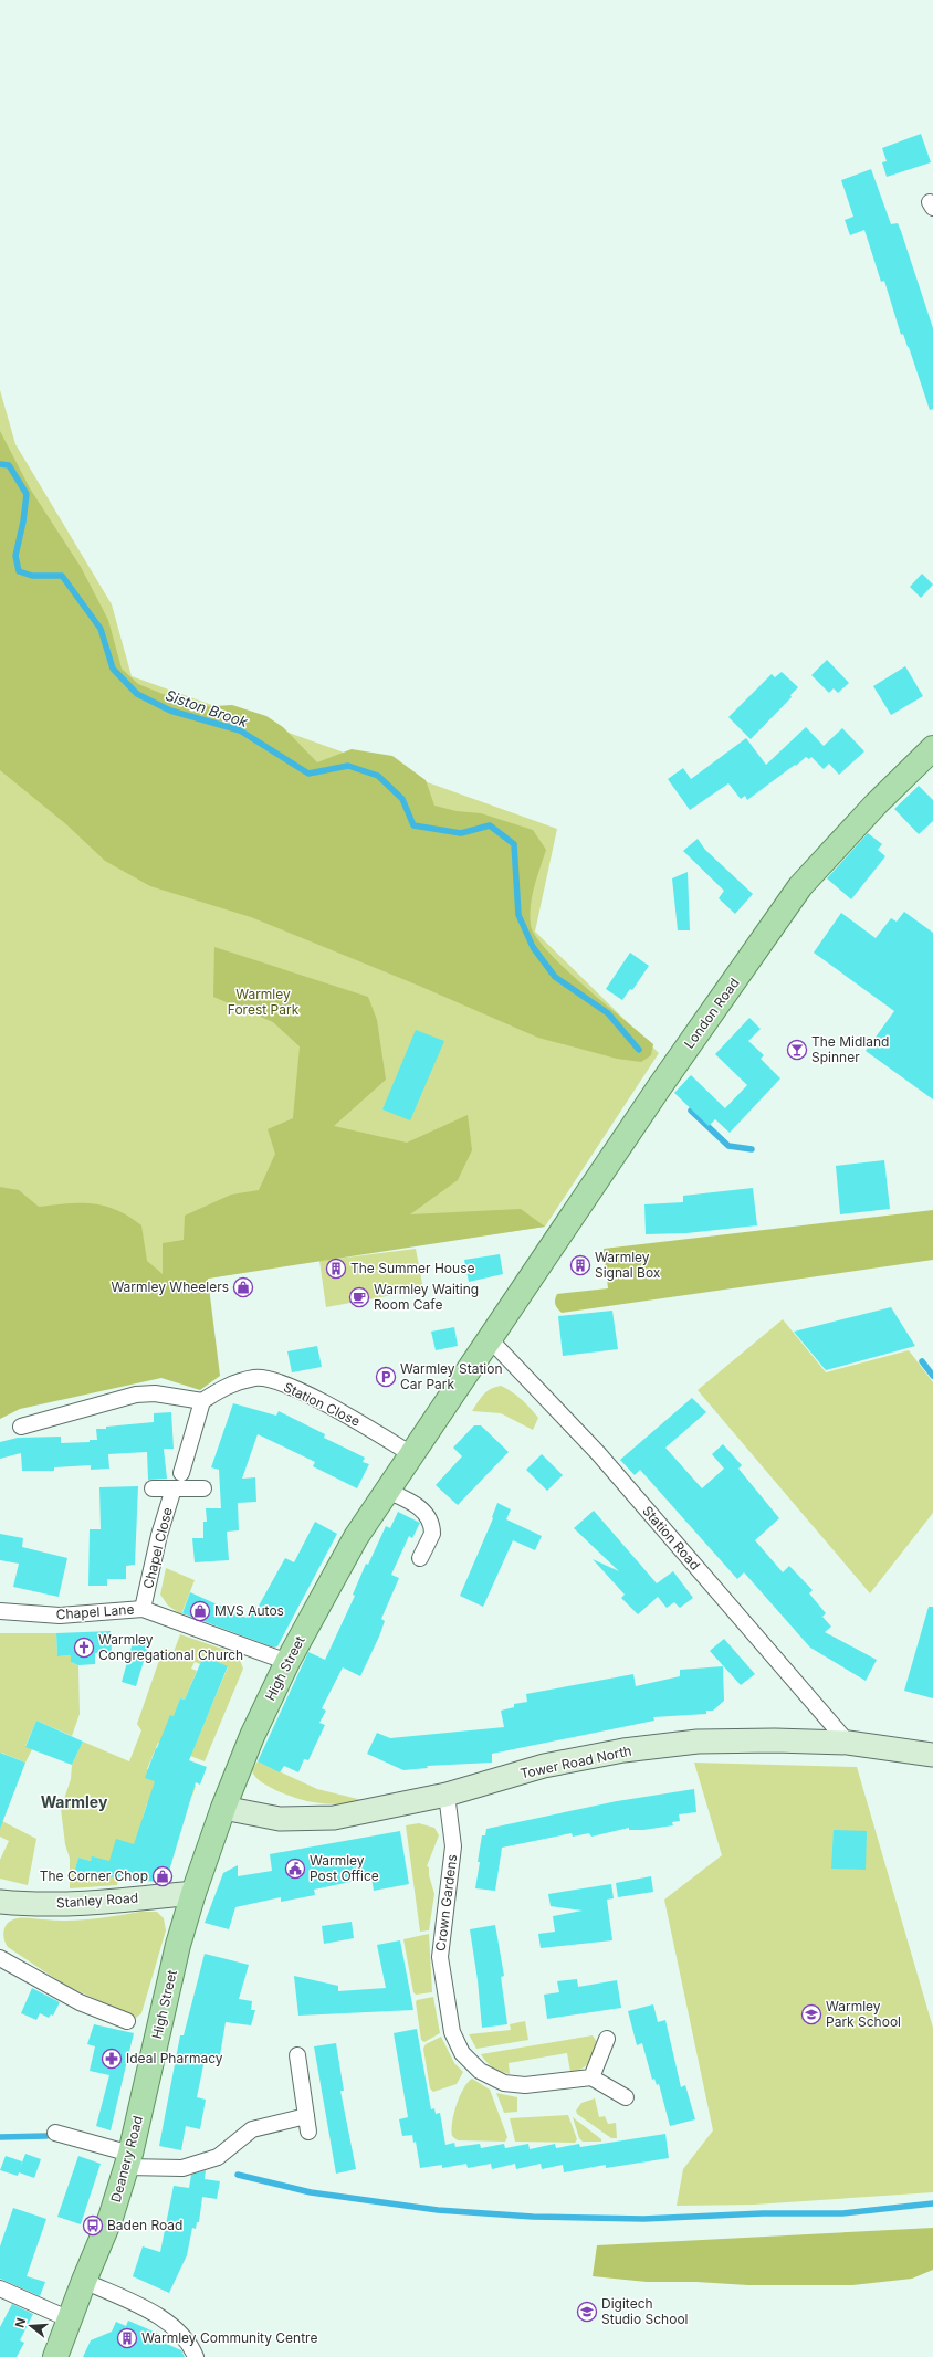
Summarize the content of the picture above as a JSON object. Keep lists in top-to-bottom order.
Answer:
{
  "streets": {
    "main road": ["London Road", "High Street", "Deanery Road"],
    "street": [
      "Station Close",
      "Station Road",
      "Chapel Close",
      "Chapel Lane",
      "Tower Road North",
      "Stanley Road",
      "Crown Gardens"
    ]
  },
  "crossings": [
    ["London Road", "High Street"],
    ["Station Close", "High Street"],
    ["Station Road", "High Street"],
    ["Station Road", "Tower Road North"],
    ["Chapel Close", "Chapel Lane"],
    ["Chapel Lane", "High Street"],
    ["High Street", "Tower Road North"],
    ["High Street", "Stanley Road"],
    ["High Street", "Deanery Road"],
    ["Tower Road North", "Crown Gardens"]
  ],
  "districts": ["Warmley"],
  "water": ["Siston Brook"],
  "parks": ["Warmley Forest Park"],
  "places": {
    "bar": ["The Midland Spinner"],
    "building": ["Warmley Signal Box", "The Summer House", "Warmley Community Centre"],
    "shop": ["Warmley Wheelers", "MVS Autos", "The Corner Chop"],
    "cafe": ["Warmley Waiting Room Cafe"],
    "parking": ["Warmley Station Car Park"],
    "church": ["Warmley Congregational Church"],
    "public building": ["Warmley Post Office"],
    "school or university": ["Warmley Park School", "Digitech Studio School"],
    "pharmacy": ["Ideal Pharmacy"],
    "bus stop": ["Baden Road"]
  },
  "north": "left"
}
